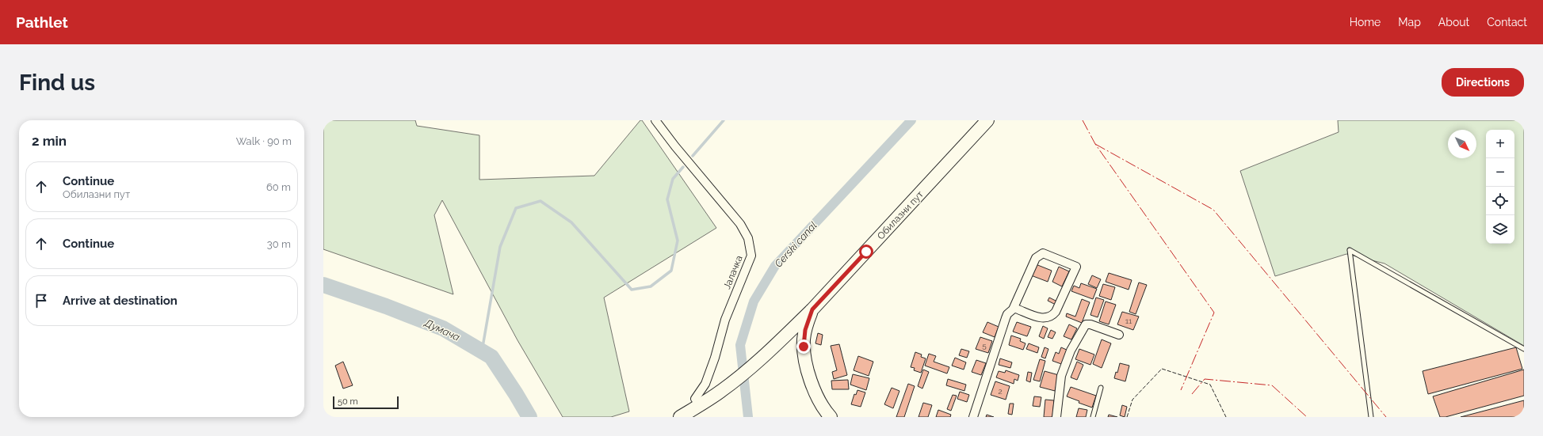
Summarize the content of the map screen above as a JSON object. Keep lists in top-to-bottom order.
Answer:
{
  "streets": {
    "main road": ["Обилазни пут"],
    "street": ["Јалачка"]
  },
  "crossings": [
    ["Обилазни пут", "Јалачка"]
  ],
  "water": ["Cerski canal", "Думача"],
  "house_numbers": ["11", "5", "2"],
  "scale_bar": "50 m",
  "north": "bottom right",
  "page": {
    "header": "Pathlet",
    "nav": [
      "Home",
      "Map",
      "About",
      "Contact"
    ],
    "buttons": "Directions",
    "title": "Find us",
    "heading": ["2 min", "Walk · 90 m"],
    "map_buttons": ["+", "−"],
    "list": [
      ["Continue", "Обилазни пут", "60 m"],
      ["Continue", "30 m"],
      "Arrive at destination"
    ],
    "scale": "50 m"
  }
}
